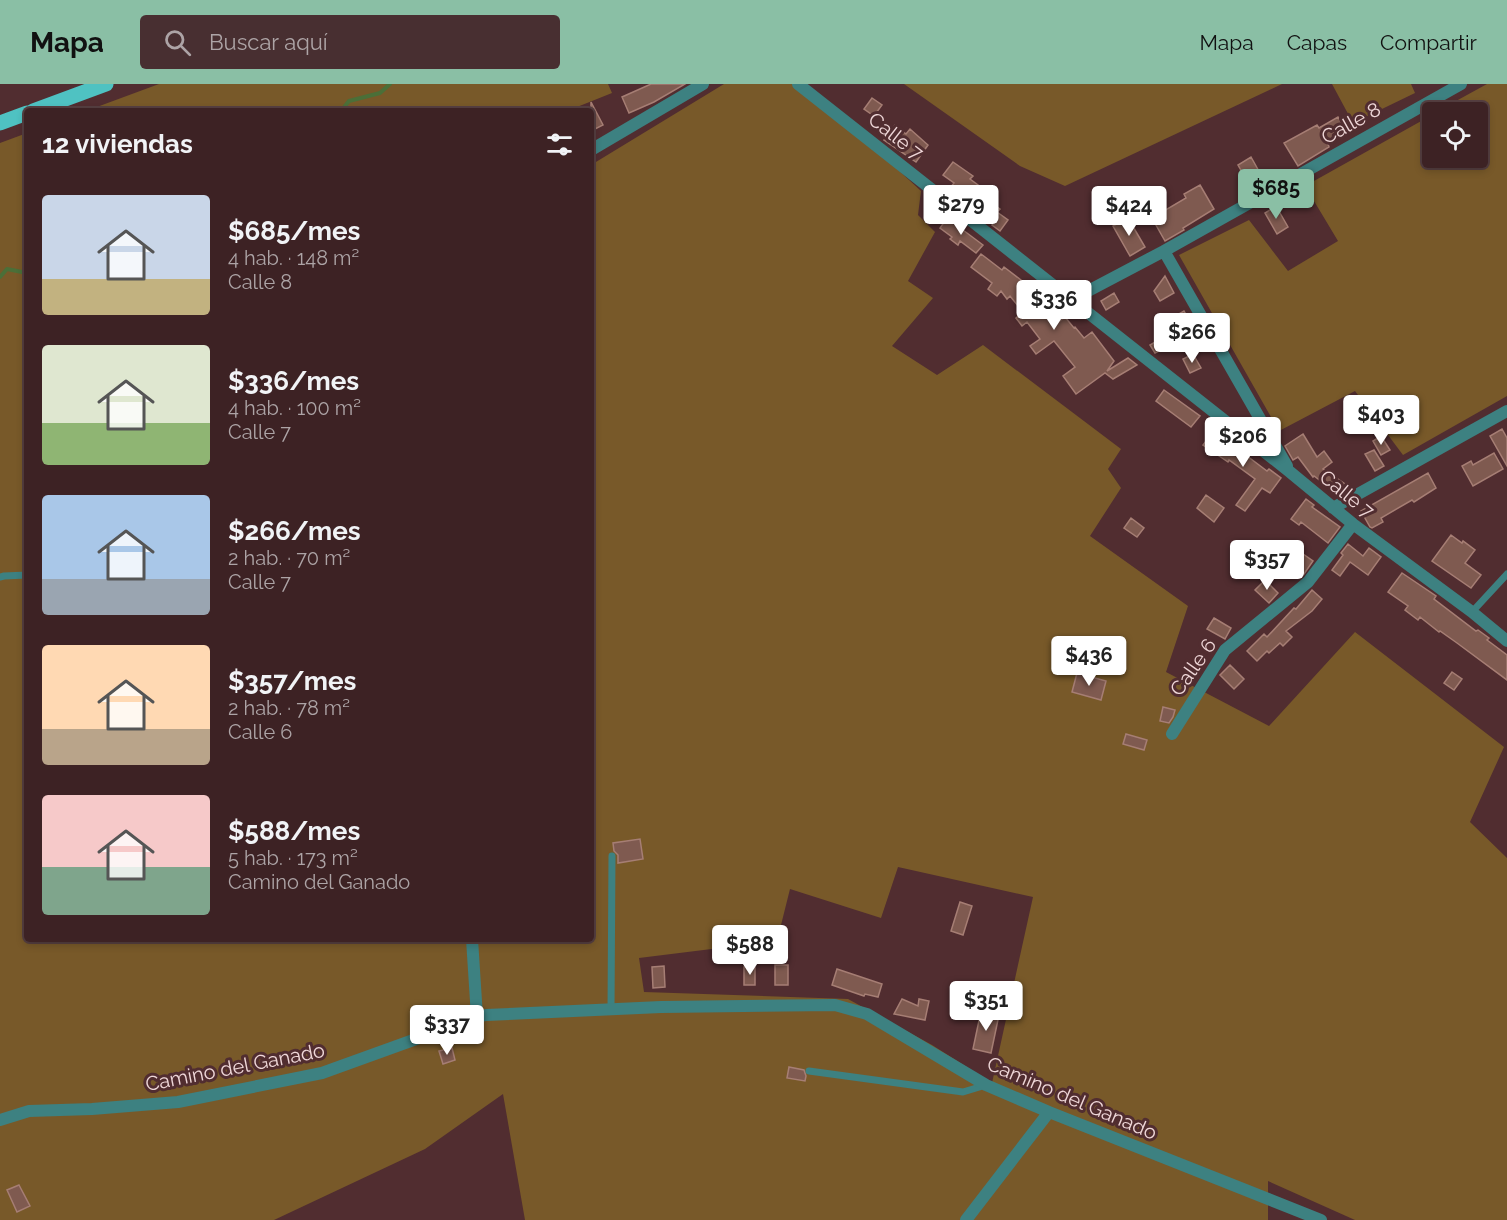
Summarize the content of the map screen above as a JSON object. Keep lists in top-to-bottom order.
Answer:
{
  "streets": {
    "street": [
      "Calle 8",
      "Calle 7",
      "Calle 6",
      "Camino del Ganado"
    ]
  },
  "crossings": [
    ["Calle 8", "Calle 7"],
    ["Calle 7", "Calle 6"]
  ],
  "page": {
    "header": "Mapa",
    "search": "Buscar aquí",
    "nav": ["Mapa", "Capas", "Compartir"],
    "heading": "12 viviendas",
    "price": [
      "$685",
      "$279",
      "$424",
      "$336",
      "$266",
      "$403",
      "$206",
      "$357",
      "$436",
      "$588",
      "$351",
      "$337"
    ],
    "list": [
      {
        "name": "$685/mes",
        "note": "4 hab. · 148 m² · Calle 8"
      },
      {
        "name": "$336/mes",
        "note": "4 hab. · 100 m² · Calle 7"
      },
      {
        "name": "$266/mes",
        "note": "2 hab. · 70 m² · Calle 7"
      },
      {
        "name": "$357/mes",
        "note": "2 hab. · 78 m² · Calle 6"
      },
      {
        "name": "$588/mes",
        "note": "5 hab. · 173 m² · Camino del Ganado"
      }
    ]
  }
}
